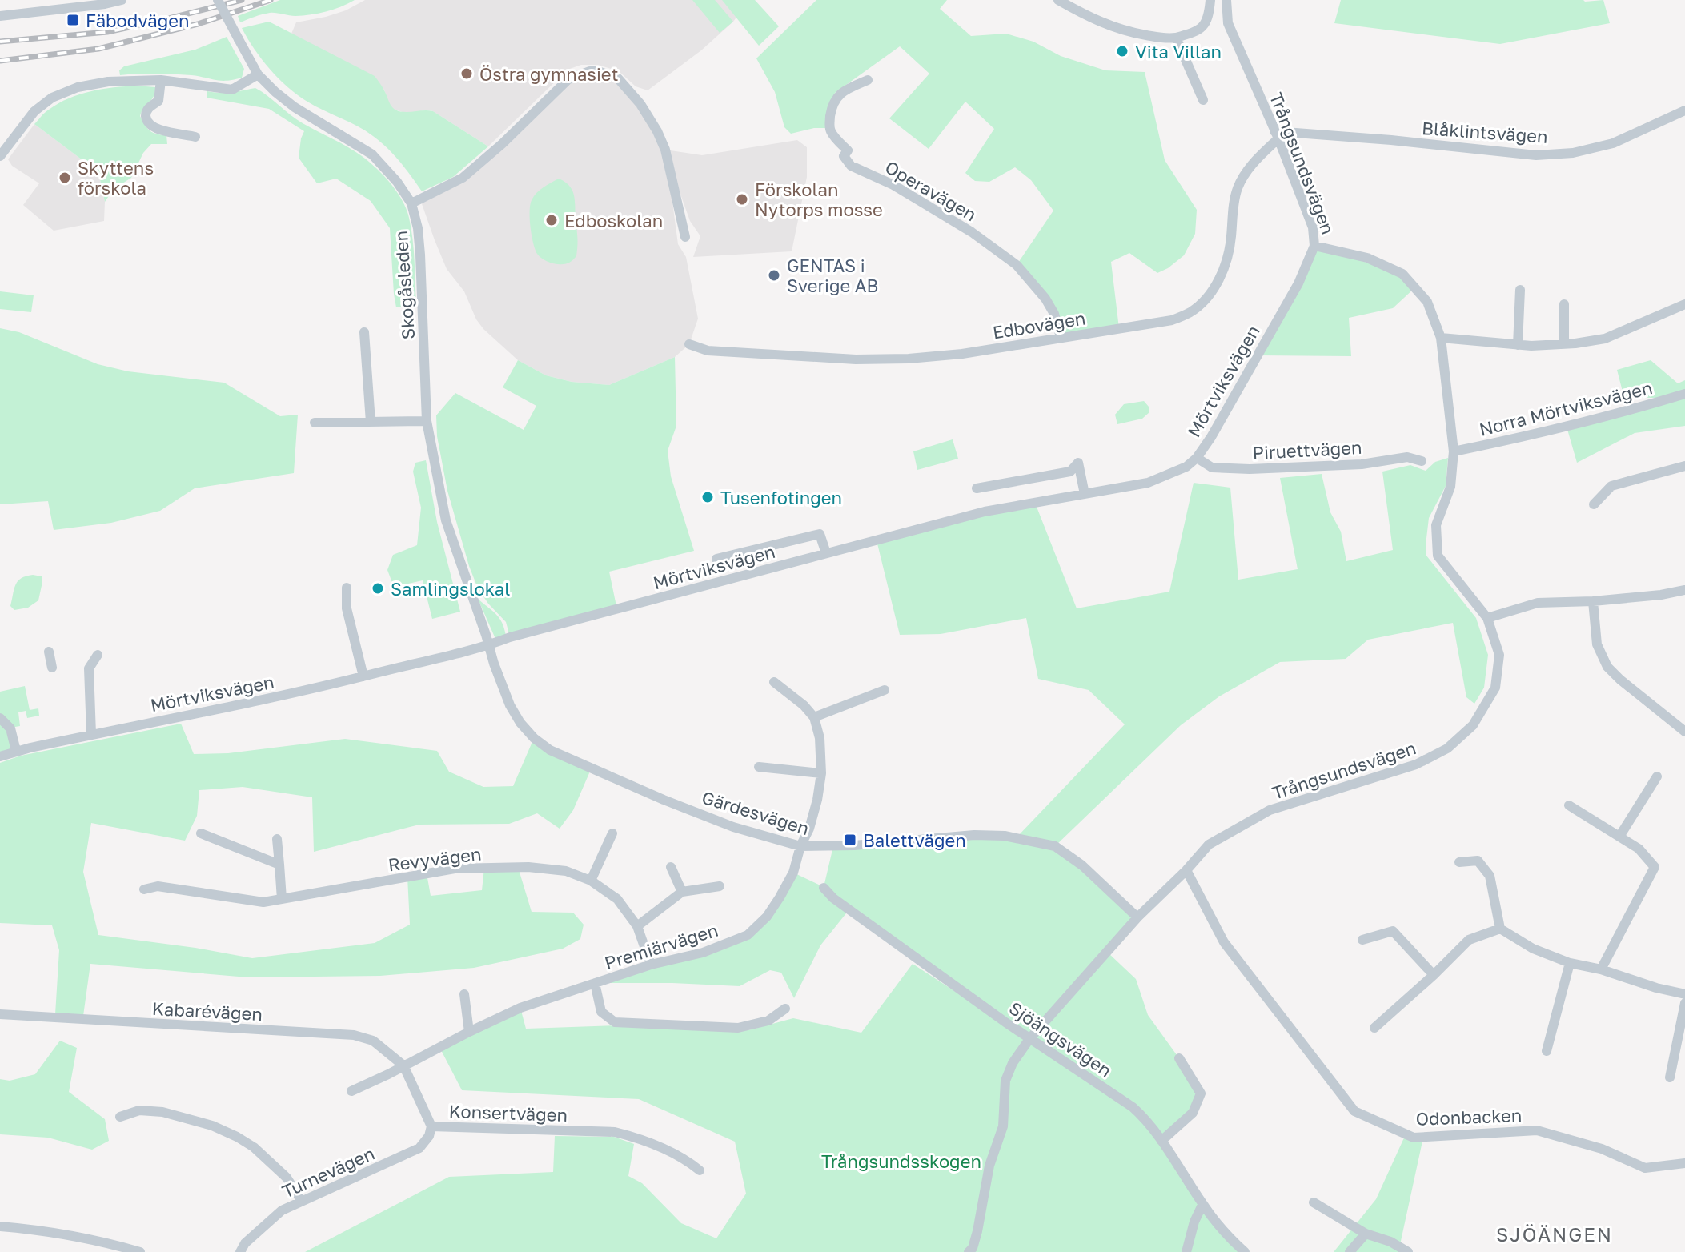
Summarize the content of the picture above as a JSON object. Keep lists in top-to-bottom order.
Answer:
{
  "streets": {
    "street": [
      "Blåklintsvägen",
      "Trångsundsvägen",
      "Operavägen",
      "Skogåsleden",
      "Edbovägen",
      "Mörtviksvägen",
      "Norra Mörtviksvägen",
      "Piruettvägen",
      "Gärdesvägen",
      "Revyvägen",
      "Premiärvägen",
      "Kabarévägen",
      "Sjöängsvägen",
      "Konsertvägen",
      "Odonbacken",
      "Turnevägen"
    ]
  },
  "crossings": [
    ["Blåklintsvägen", "Trångsundsvägen"],
    ["Blåklintsvägen", "Edbovägen"],
    ["Trångsundsvägen", "Edbovägen"],
    ["Trångsundsvägen", "Mörtviksvägen"],
    ["Trångsundsvägen", "Norra Mörtviksvägen"],
    ["Trångsundsvägen", "Gärdesvägen"],
    ["Trångsundsvägen", "Sjöängsvägen"],
    ["Trångsundsvägen", "Odonbacken"],
    ["Operavägen", "Edbovägen"],
    ["Skogåsleden", "Mörtviksvägen"],
    ["Skogåsleden", "Gärdesvägen"],
    ["Mörtviksvägen", "Piruettvägen"],
    ["Mörtviksvägen", "Gärdesvägen"],
    ["Gärdesvägen", "Premiärvägen"],
    ["Revyvägen", "Premiärvägen"],
    ["Premiärvägen", "Kabarévägen"],
    ["Premiärvägen", "Konsertvägen"],
    ["Kabarévägen", "Konsertvägen"],
    ["Konsertvägen", "Turnevägen"]
  ],
  "districts": ["SJÖÄNGEN"],
  "parks": ["Trångsundsskogen"],
  "places": {
    "transit": ["Fäbodvägen", "Balettvägen"],
    "other": [
      "Vita Villan",
      "Östra gymnasiet",
      "Skyttens förskola",
      "Förskolan Nytorps mosse",
      "Edboskolan",
      "GENTAS i Sverige AB",
      "Tusenfotingen",
      "Samlingslokal"
    ]
  }
}
